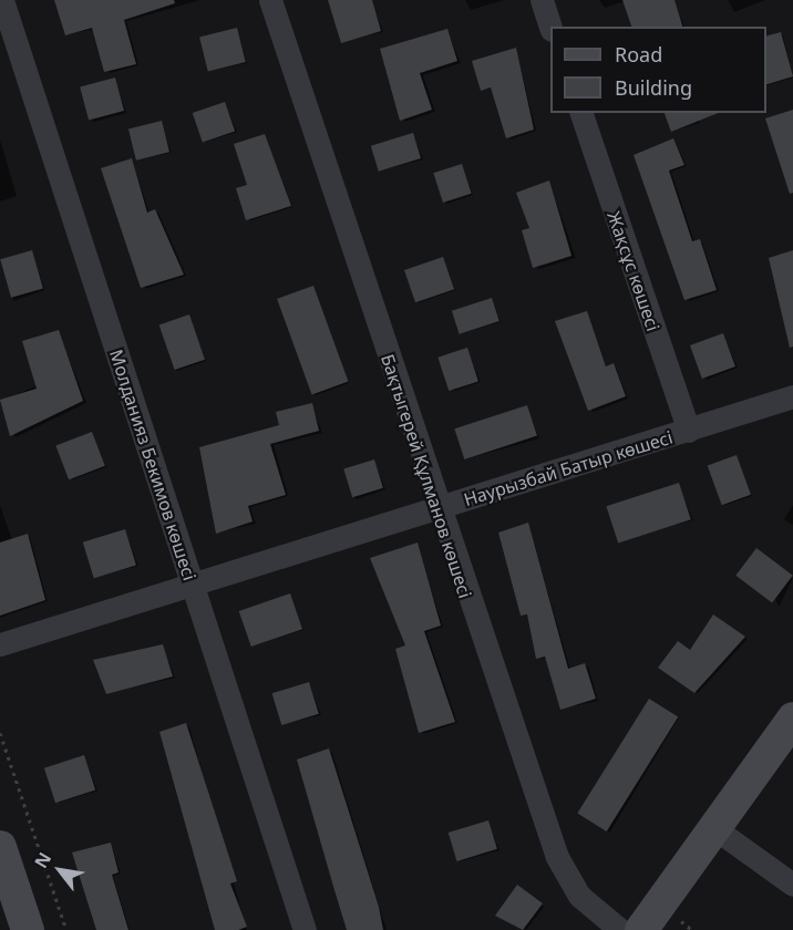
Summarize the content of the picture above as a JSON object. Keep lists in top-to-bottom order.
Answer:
{
  "streets": {
    "street": [
      "Жақсұс көшесі",
      "Молданияз Бекимов көшесі",
      "Наурызбай Батыр көшесі",
      "Бақтыгерей Құлманов көшесі"
    ]
  },
  "crossings": [
    ["Жақсұс көшесі", "Наурызбай Батыр көшесі"],
    ["Молданияз Бекимов көшесі", "Наурызбай Батыр көшесі"],
    ["Наурызбай Батыр көшесі", "Бақтыгерей Құлманов көшесі"]
  ],
  "legend": ["Road", "Building"],
  "north": "top left"
}
